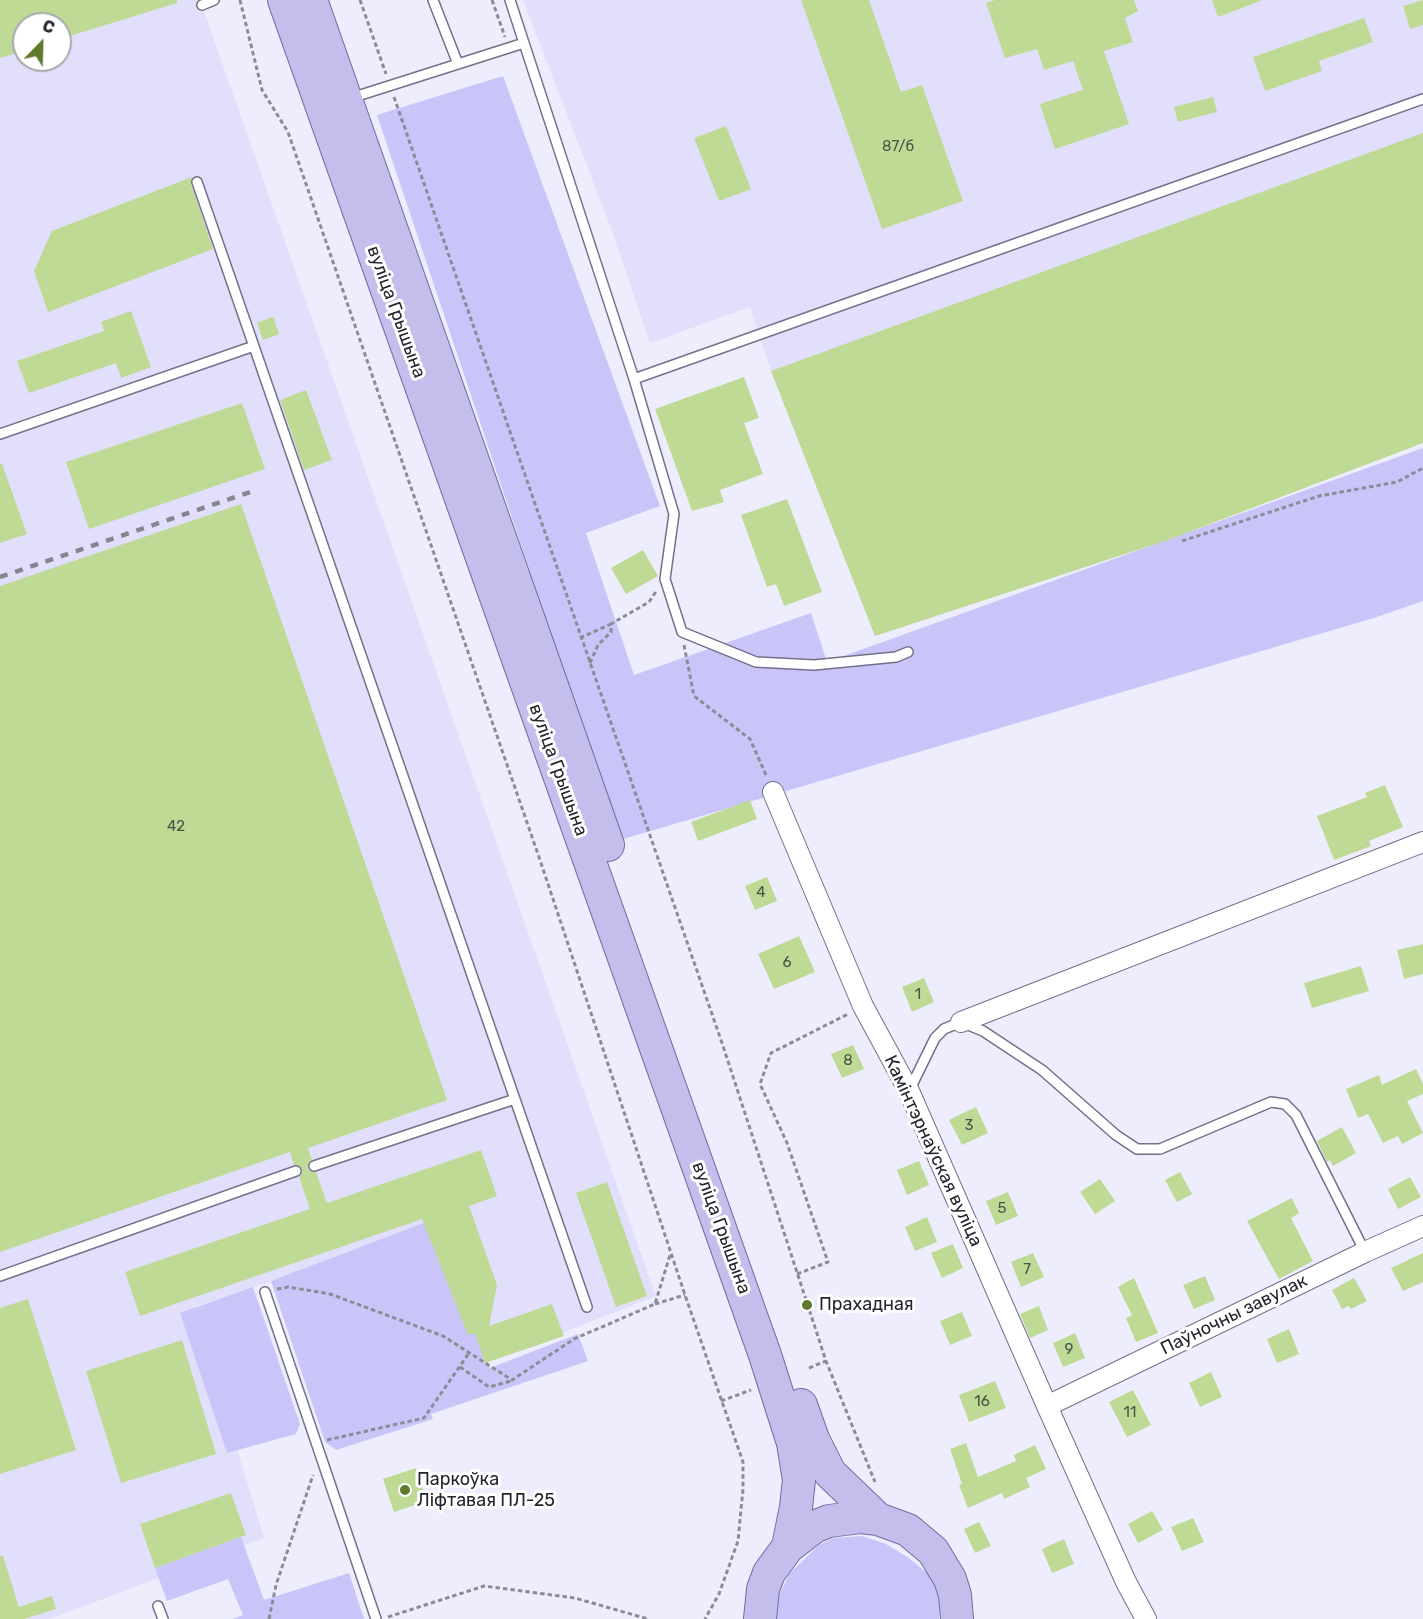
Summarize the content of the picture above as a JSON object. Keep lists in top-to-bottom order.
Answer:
{
  "streets": {
    "main road": ["вуліца Грышына"],
    "street": ["Камінтэрнаўская вуліца", "Паўночны завулак"]
  },
  "crossings": [
    ["Камінтэрнаўская вуліца", "Паўночны завулак"]
  ],
  "places": ["Прахадная", "Паркоўка Ліфтавая ПЛ-25"],
  "house_numbers": [
    "87/б",
    "42",
    "4",
    "6",
    "1",
    "8",
    "3",
    "5",
    "7",
    "9",
    "16",
    "11"
  ],
  "north": "top right"
}
